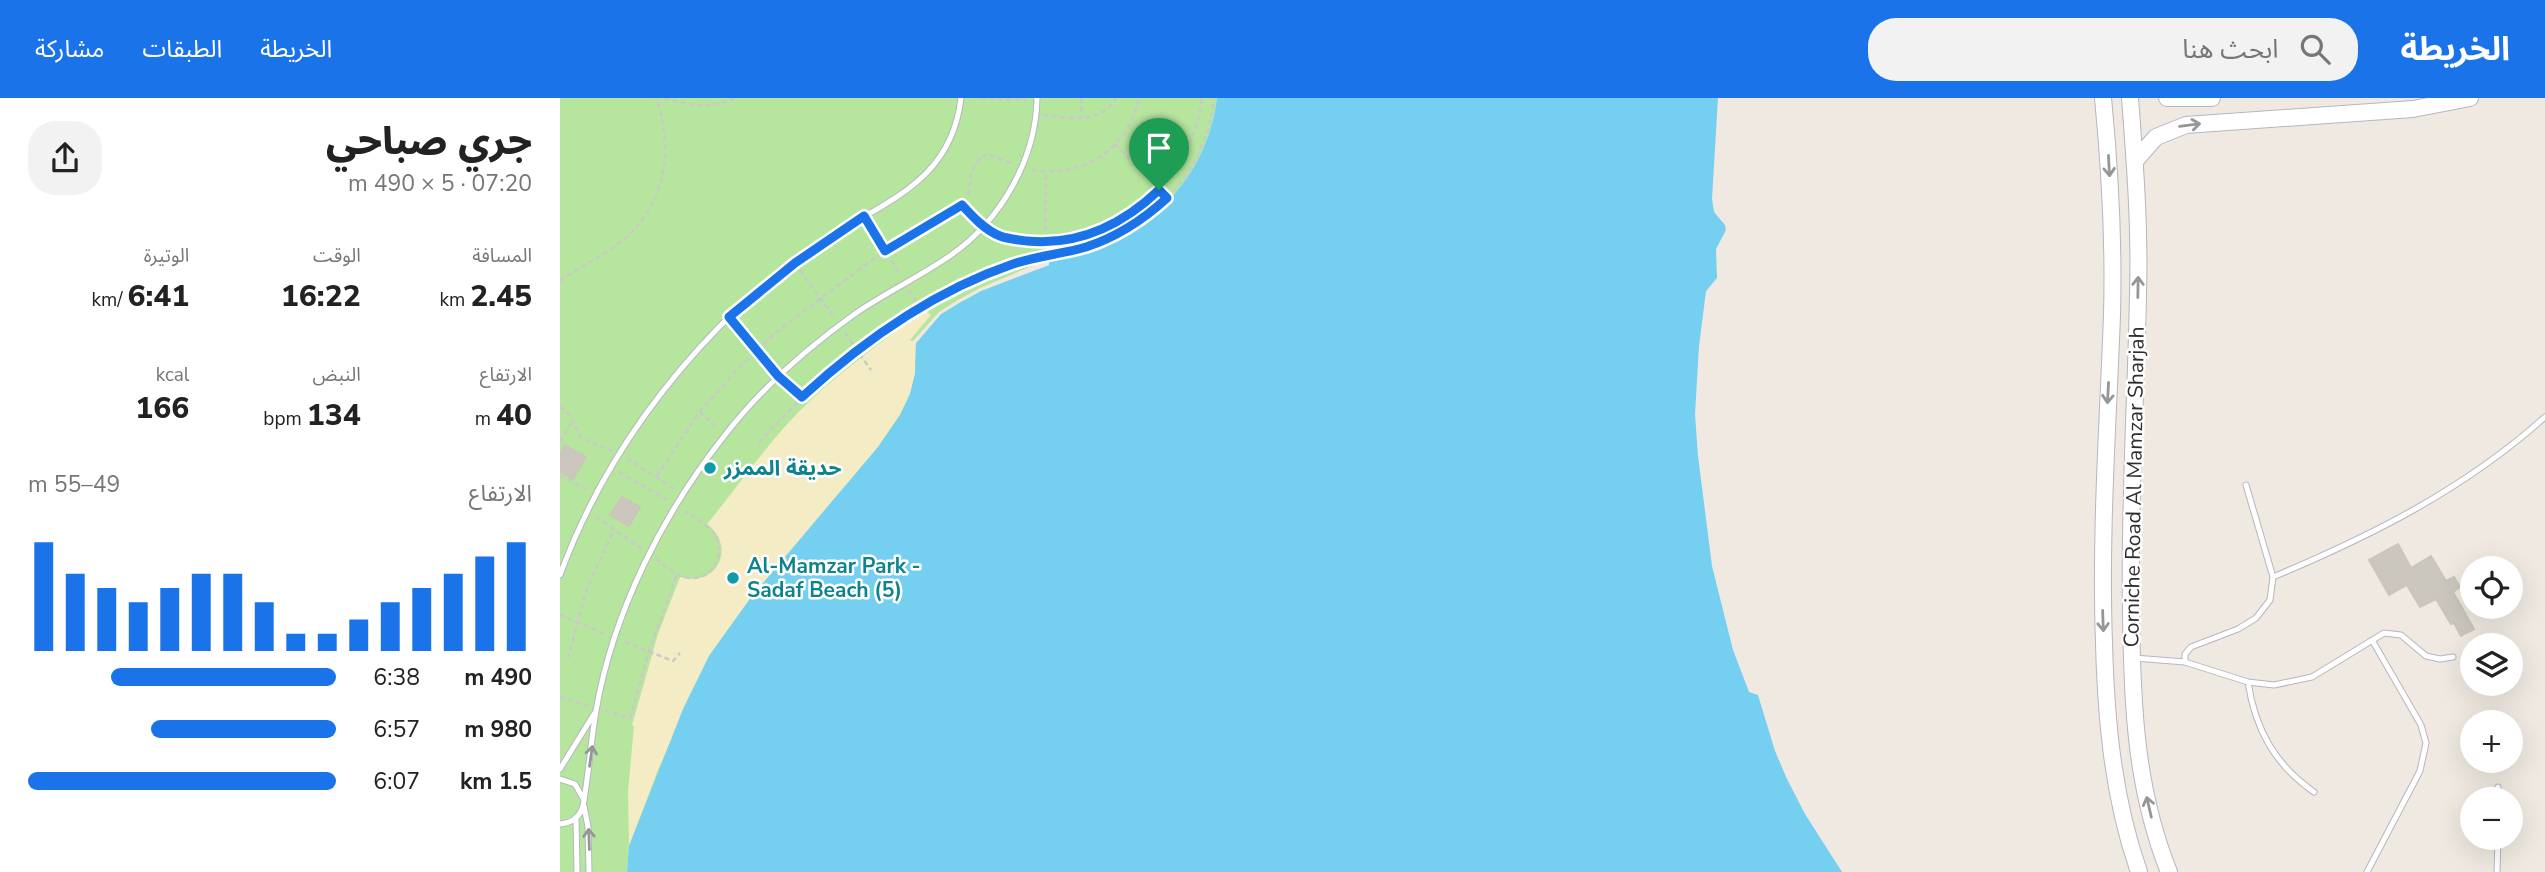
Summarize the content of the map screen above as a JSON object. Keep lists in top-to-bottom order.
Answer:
{
  "streets": {
    "street": ["Corniche Road Al Mamzar Sharjah"]
  },
  "places": ["حديقة الممزر", "Al-Mamzar Park - Sadaf Beach (5)"],
  "page": {
    "header": "الخريطة",
    "search": "ابحث هنا",
    "nav": ["الخريطة", "الطبقات", "مشاركة"],
    "heading": ["جري صباحي", "07:20 · 5 × 490 m"],
    "stats": [
      ["المسافة", "2.45 km"],
      ["الوقت", "16:22"],
      ["الوتيرة", "6:41 /km"],
      ["الارتفاع", "40 m"],
      ["النبض", "134 bpm"],
      ["kcal", "166"]
    ],
    "chart": ["الارتفاع", "49–55 m"],
    "map_buttons": ["+", "−"],
    "list": [
      {
        "name": "490 m",
        "note": "6:38"
      },
      {
        "name": "980 m",
        "note": "6:57"
      },
      {
        "name": "1.5 km",
        "note": "6:07"
      }
    ]
  }
}
